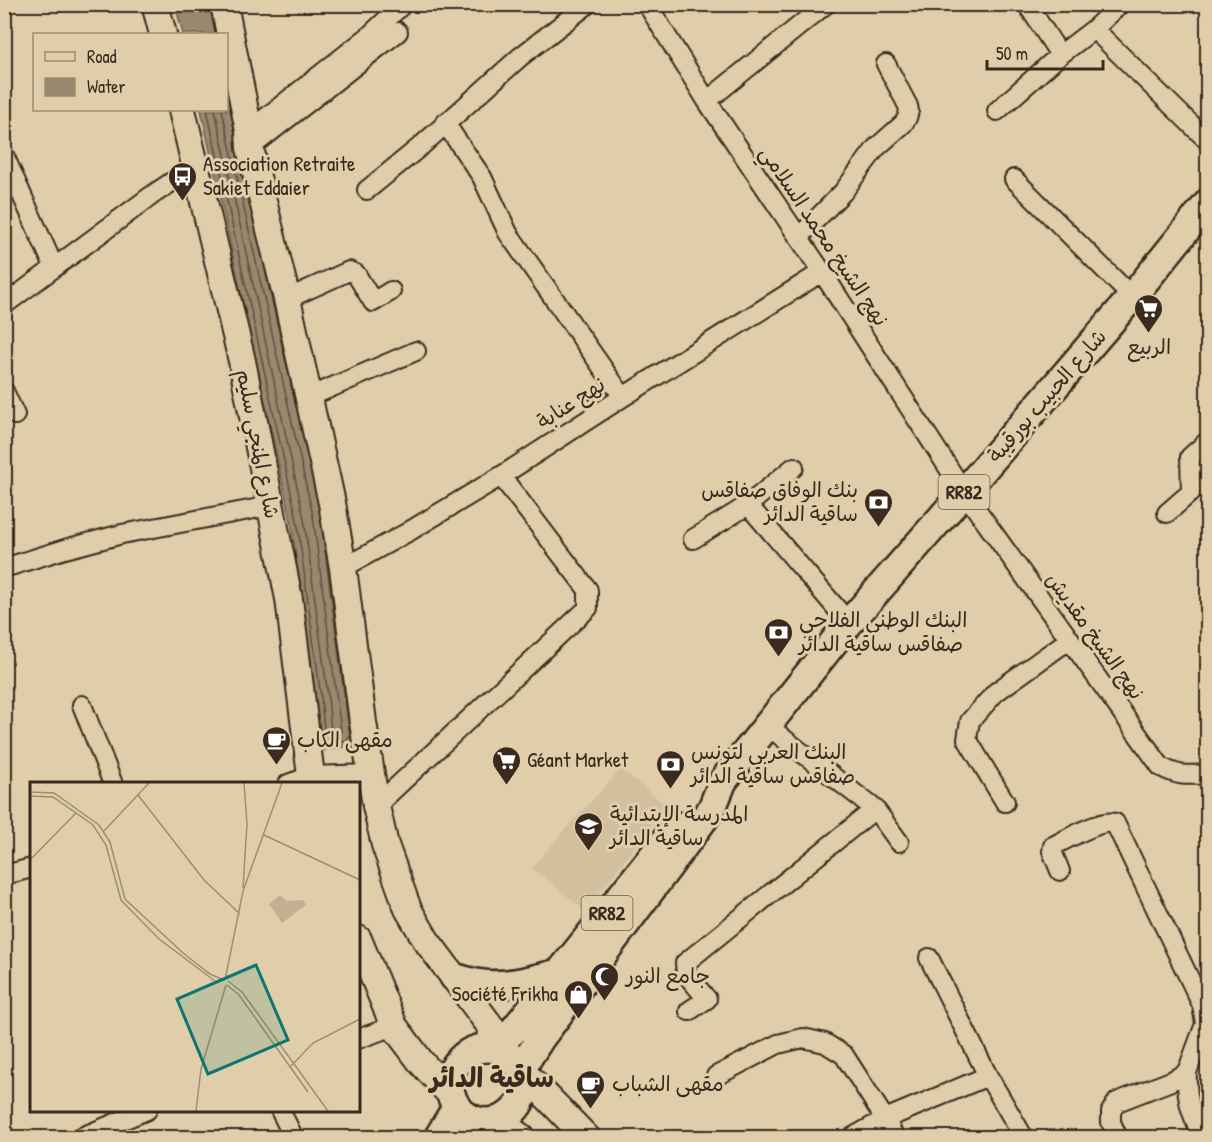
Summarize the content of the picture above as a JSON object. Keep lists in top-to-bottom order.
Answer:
{
  "streets": {
    "main road": ["شارع الحبيب بورقيبة", "شارع المنجي سليم", "RR82"],
    "street": ["نهج الشيخ محمد السلامي", "نهج عنابة", "نهج الشيخ مقديش"]
  },
  "crossings": [
    ["نهج الشيخ محمد السلامي", "شارع الحبيب بورقيبة"],
    ["نهج الشيخ محمد السلامي", "نهج عنابة"],
    ["نهج الشيخ محمد السلامي", "نهج الشيخ مقديش"],
    ["شارع الحبيب بورقيبة", "نهج الشيخ مقديش"]
  ],
  "districts": ["ساقية الدائر"],
  "places": {
    "bus stop": ["Association Retraite Sakiet Eddaier"],
    "supermarket": ["الربيع", "Géant Market"],
    "bank": ["بنك الوفاق صفاقس ساقية الدائر", "البنك الوطني الفلاحي صفاقس ساقية الدائر", "البنك العربي لتونس صفاقس ساقية الدائر"],
    "cafe": ["مقهى الكاب", "مقهى الشباب"],
    "school or university": ["المدرسة الإبتدائية ساقية الدائر"],
    "mosque": ["جامع النور"],
    "shop": ["Société Frikha"]
  },
  "legend": ["Road", "Water"],
  "scale_bar": "50 m"
}
